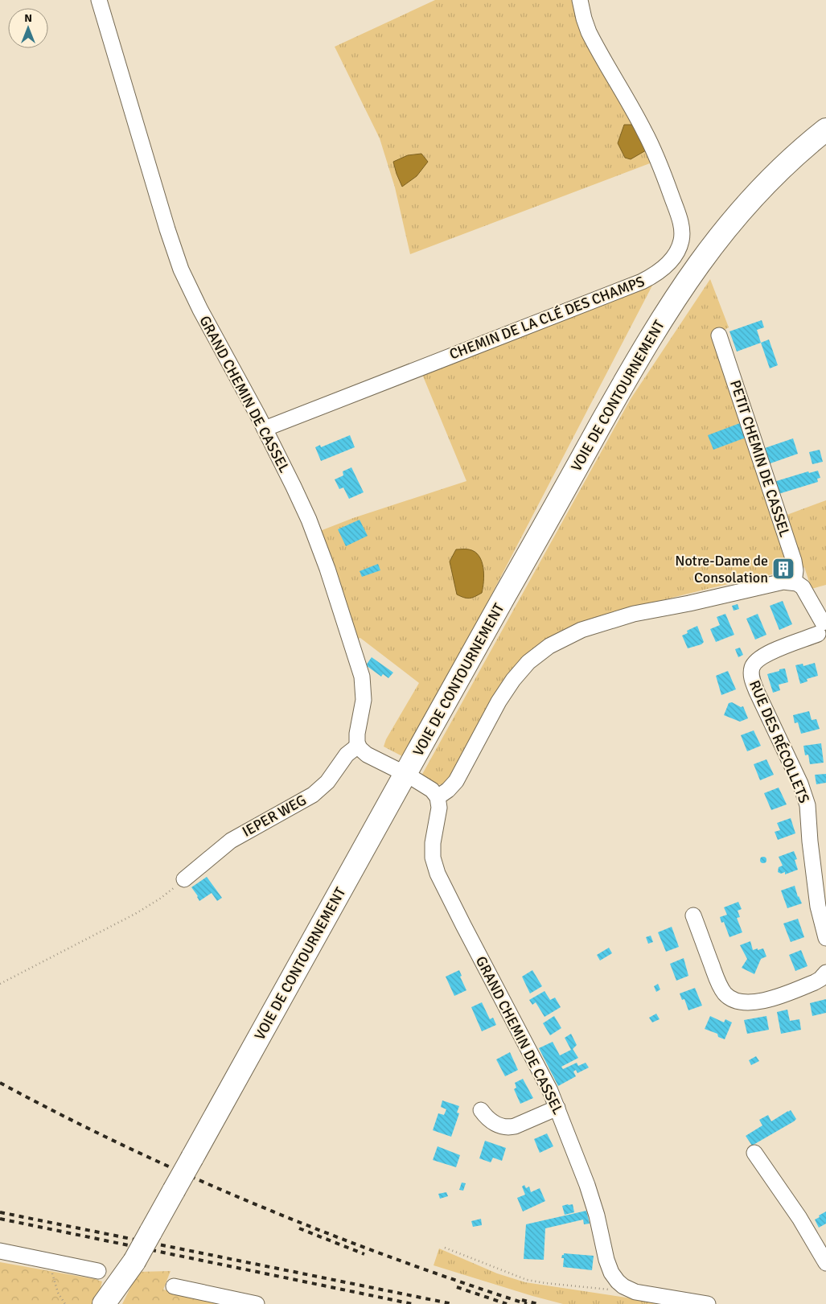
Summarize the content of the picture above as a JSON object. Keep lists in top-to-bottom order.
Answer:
{
  "streets": {
    "highway": ["VOIE DE CONTOURNEMENT"],
    "street": [
      "CHEMIN DE LA CLÉ DES CHAMPS",
      "GRAND CHEMIN DE CASSEL",
      "PETIT CHEMIN DE CASSEL",
      "RUE DES RÉCOLLETS",
      "IEPER WEG"
    ]
  },
  "crossings": [
    ["CHEMIN DE LA CLÉ DES CHAMPS", "GRAND CHEMIN DE CASSEL"],
    ["GRAND CHEMIN DE CASSEL", "IEPER WEG"]
  ],
  "places": {
    "building": ["Notre-Dame de Consolation"]
  },
  "north": "top"
}
